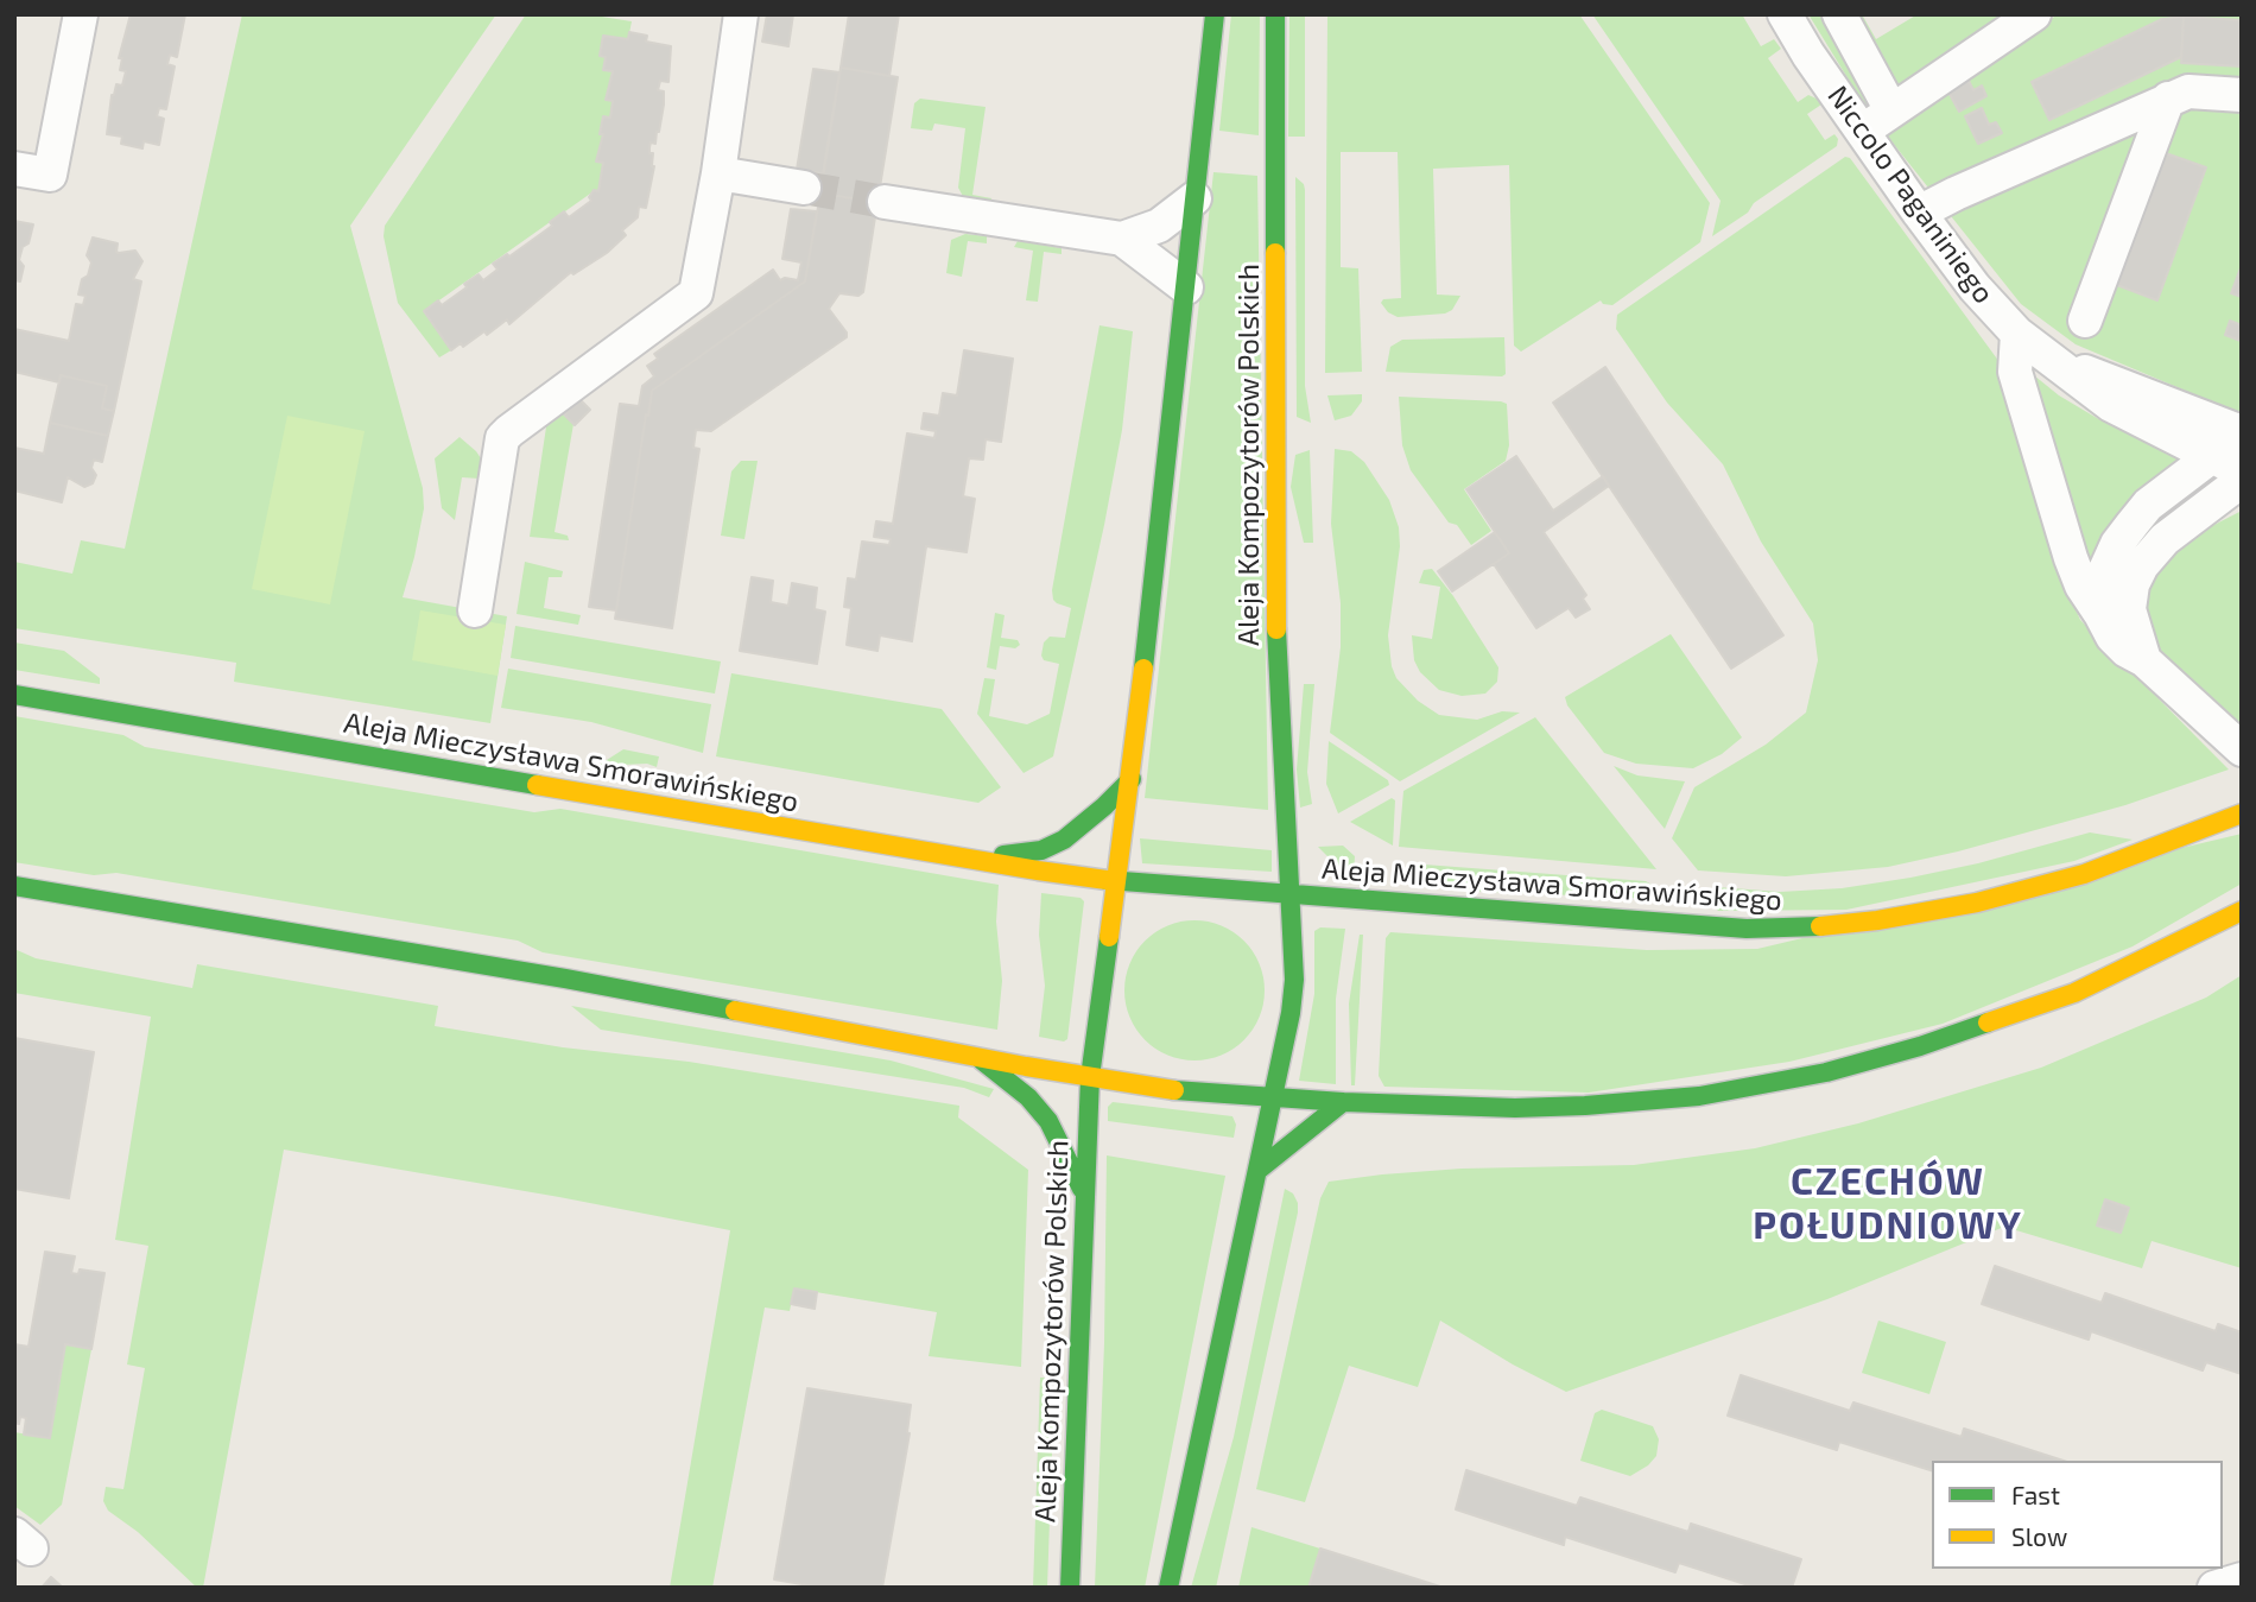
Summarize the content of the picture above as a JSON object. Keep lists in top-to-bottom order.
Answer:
{
  "streets": {
    "main road": ["Aleja Kompozytorów Polskich", "Aleja Mieczysława Smorawińskiego"],
    "street": ["Niccolo Paganiniego"]
  },
  "crossings": [
    ["Aleja Kompozytorów Polskich", "Aleja Mieczysława Smorawińskiego"]
  ],
  "districts": ["CZECHÓW POŁUDNIOWY"],
  "legend": ["Fast", "Slow"]
}
